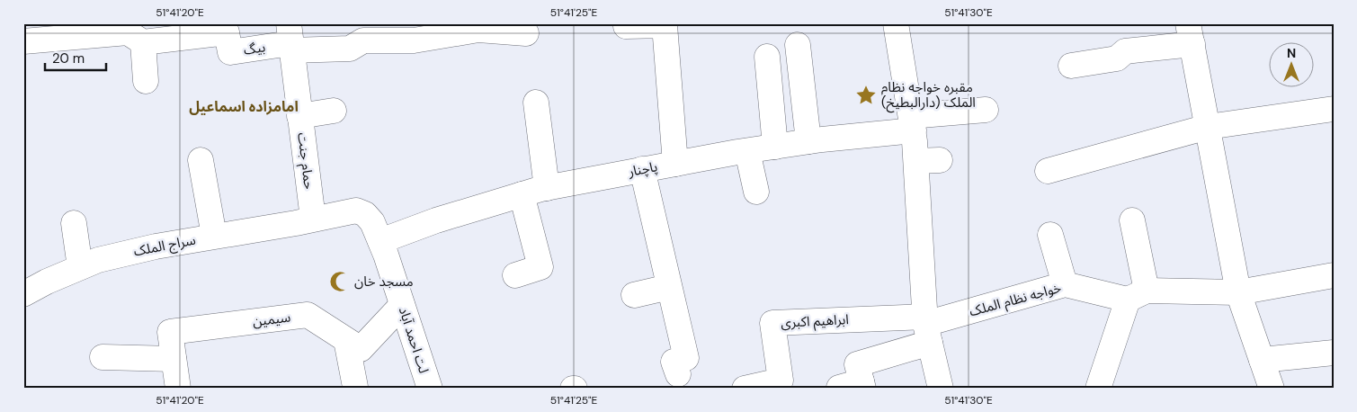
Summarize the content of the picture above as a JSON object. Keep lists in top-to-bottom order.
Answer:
{
  "streets": {
    "street": [
      "بیگ",
      "حمام جنت",
      "پاچنار",
      "سراج الملک",
      "خواجه نظام الملک",
      "سیمین",
      "ابراهیم اکبری",
      "لت احمد آباد"
    ]
  },
  "crossings": [
    ["بیگ", "حمام جنت"],
    ["حمام جنت", "سراج الملک"],
    ["پاچنار", "لت احمد آباد"],
    ["خواجه نظام الملک", "ابراهیم اکبری"],
    ["سیمین", "لت احمد آباد"]
  ],
  "districts": ["امامزاده اسماعیل"],
  "places": {
    "place": ["مقبره خواجه نظام الملک (دارالبطیخ)"],
    "mosque": ["مسجد خان"]
  },
  "scale_bar": "20 m",
  "north": "top",
  "coordinates": ["51°41'20\"E", "51°41'25\"E", "51°41'30\"E"]
}
